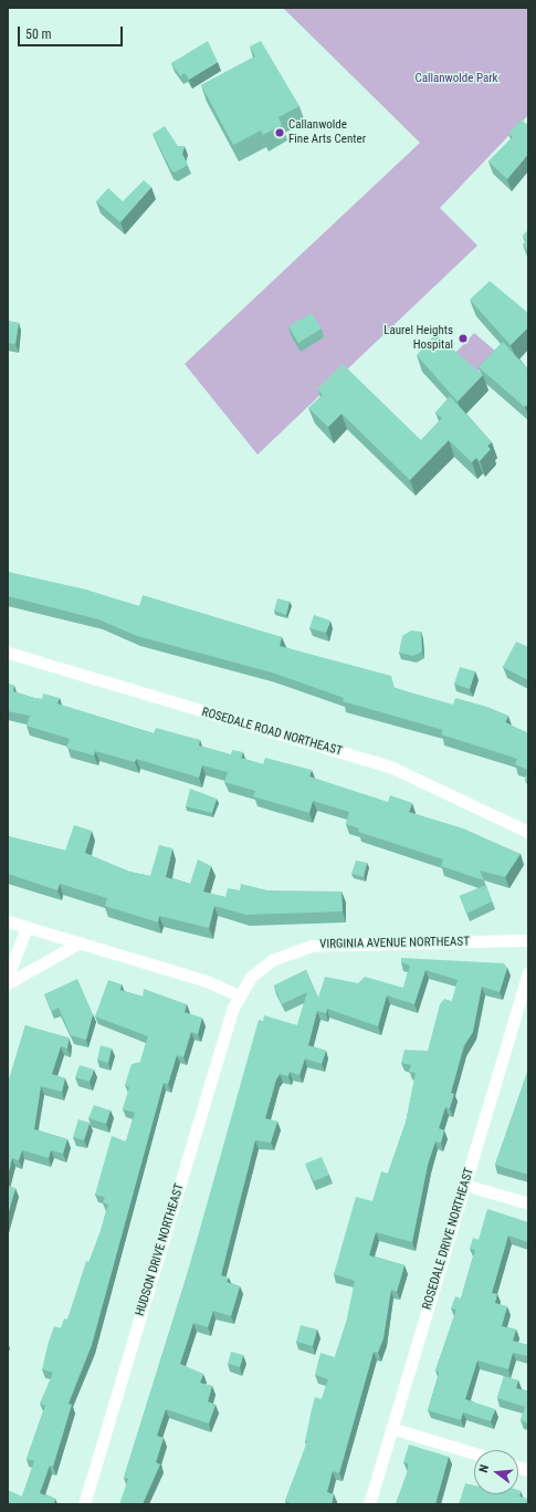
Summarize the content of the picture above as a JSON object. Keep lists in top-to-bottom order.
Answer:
{
  "streets": {
    "street": [
      "ROSEDALE ROAD NORTHEAST",
      "VIRGINIA AVENUE NORTHEAST",
      "ROSEDALE DRIVE NORTHEAST",
      "HUDSON DRIVE NORTHEAST"
    ]
  },
  "crossings": [
    ["VIRGINIA AVENUE NORTHEAST", "HUDSON DRIVE NORTHEAST"]
  ],
  "parks": ["Callanwolde Park"],
  "places": ["Callanwolde Fine Arts Center", "Laurel Heights Hospital"],
  "scale_bar": "50 m",
  "north": "left"
}
